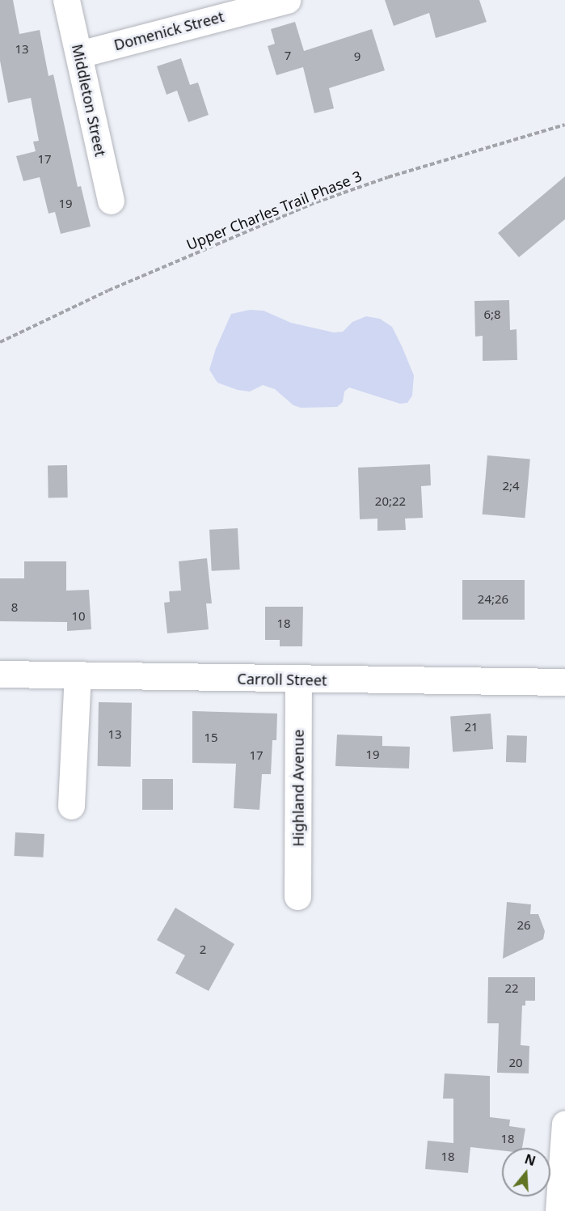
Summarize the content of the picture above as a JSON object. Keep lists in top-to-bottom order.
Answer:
{
  "streets": {
    "street": [
      "Domenick Street",
      "Middleton Street",
      "Carroll Street",
      "Highland Avenue"
    ],
    "path": ["Upper Charles Trail Phase 3"]
  },
  "crossings": [
    ["Domenick Street", "Middleton Street"],
    ["Carroll Street", "Highland Avenue"]
  ],
  "house_numbers": [
    "13",
    "7",
    "9",
    "17",
    "19",
    "6;8",
    "2;4",
    "20;22",
    "24;26",
    "8",
    "10",
    "18",
    "21",
    "13",
    "15",
    "19",
    "17",
    "26",
    "2",
    "22",
    "20",
    "18",
    "18"
  ],
  "north": "top"
}
